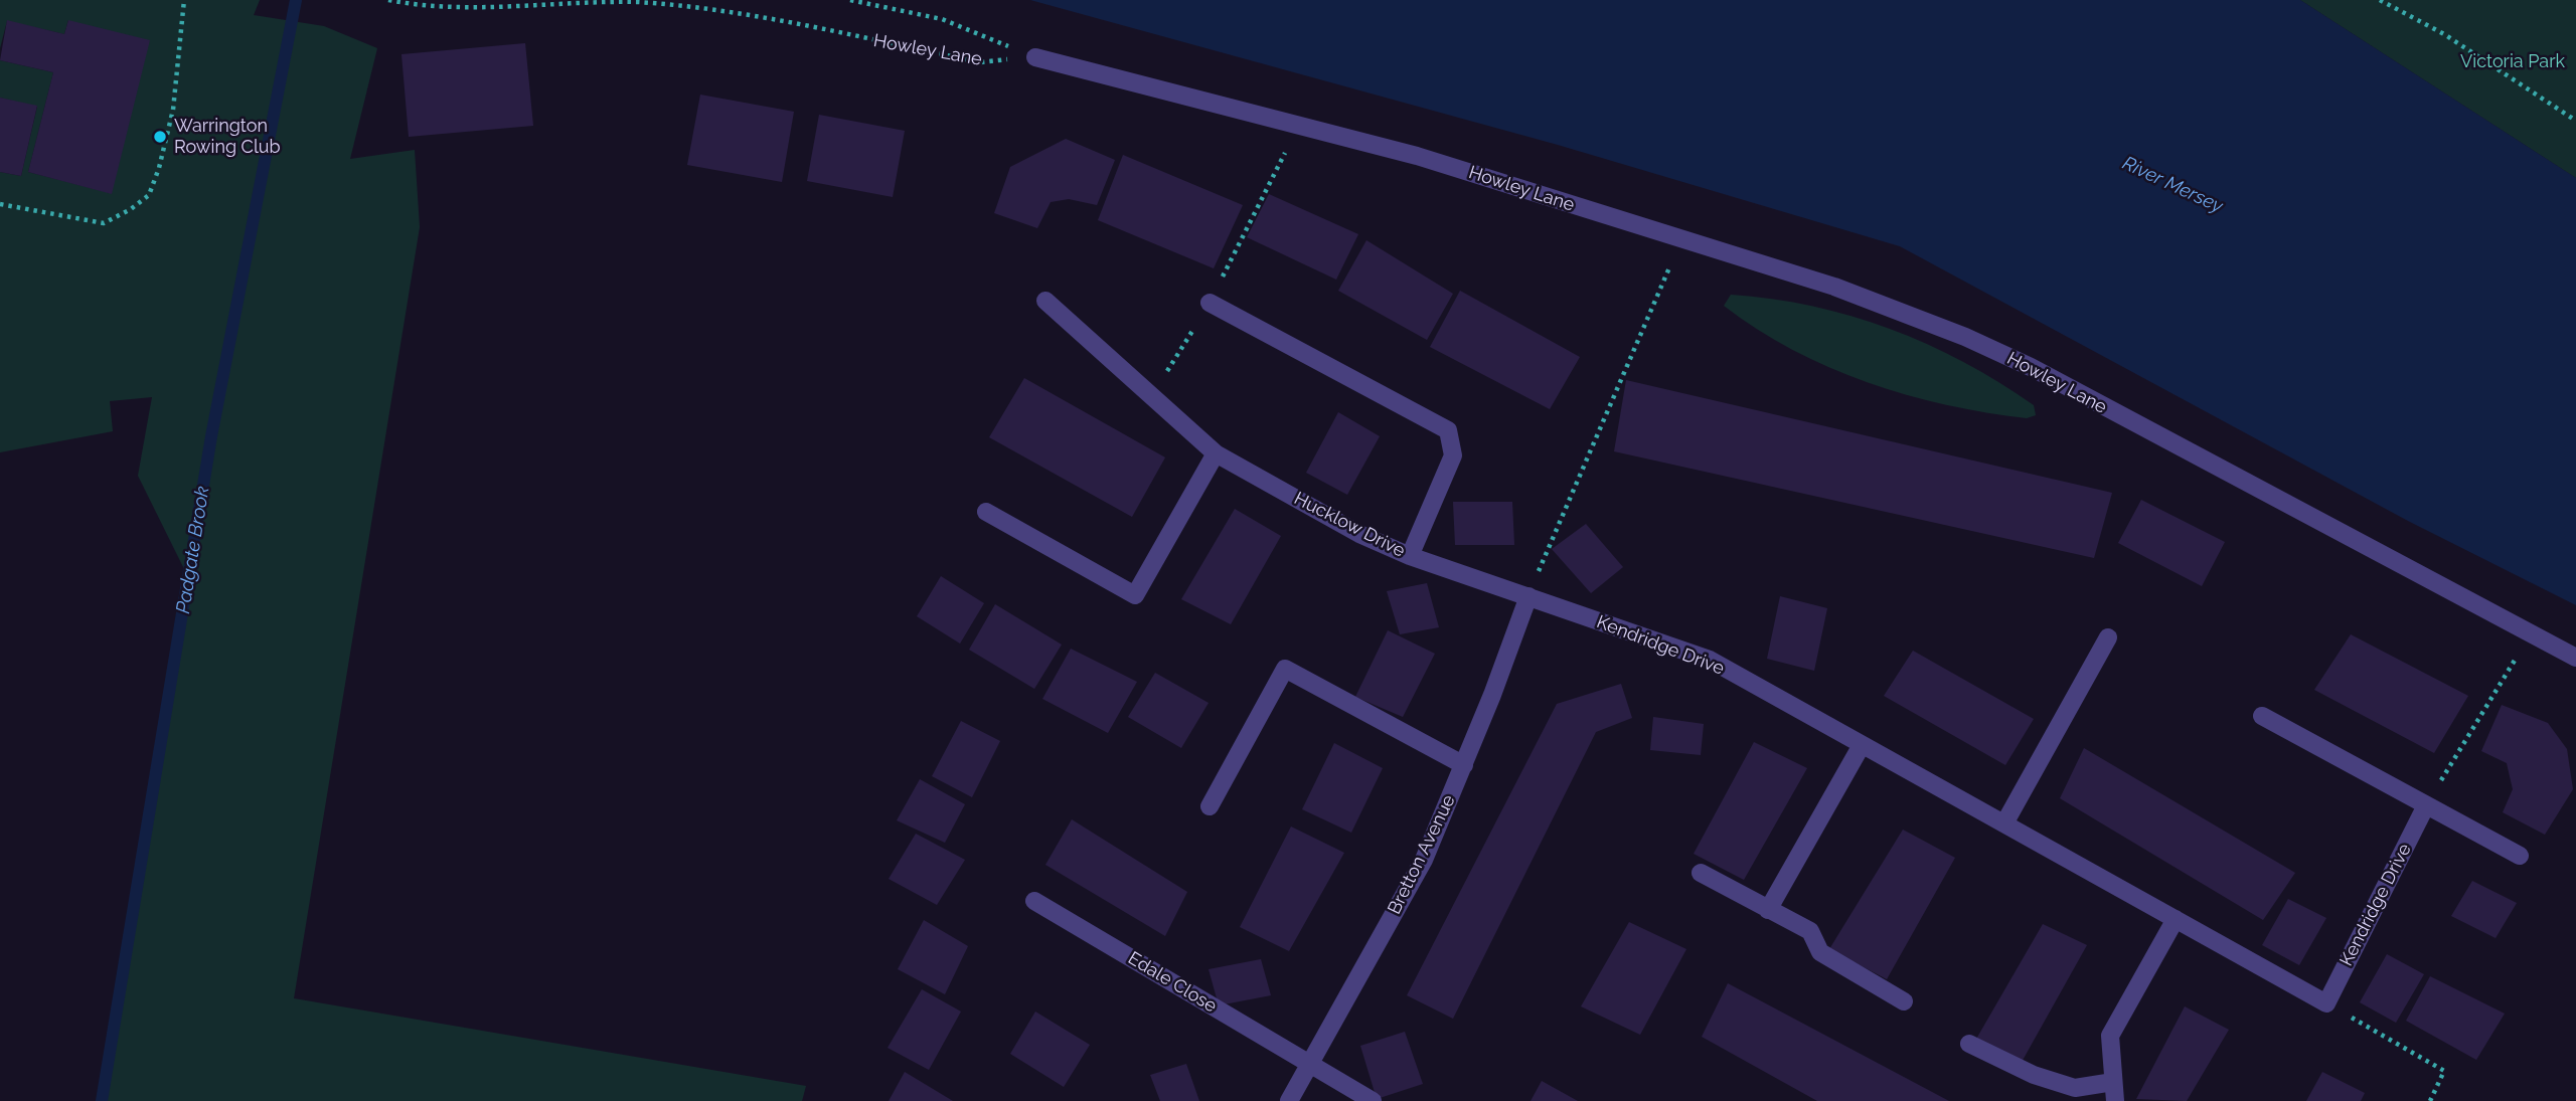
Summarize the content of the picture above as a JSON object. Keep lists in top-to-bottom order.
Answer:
{
  "streets": {
    "street": [
      "Howley Lane",
      "Hucklow Drive",
      "Kendridge Drive",
      "Bretton Avenue",
      "Edale Close"
    ]
  },
  "crossings": [
    ["Hucklow Drive", "Kendridge Drive"],
    ["Hucklow Drive", "Bretton Avenue"],
    ["Kendridge Drive", "Bretton Avenue"],
    ["Bretton Avenue", "Edale Close"]
  ],
  "water": ["River Mersey", "Padgate Brook"],
  "parks": ["Victoria Park"],
  "places": ["Warrington Rowing Club"]
}
